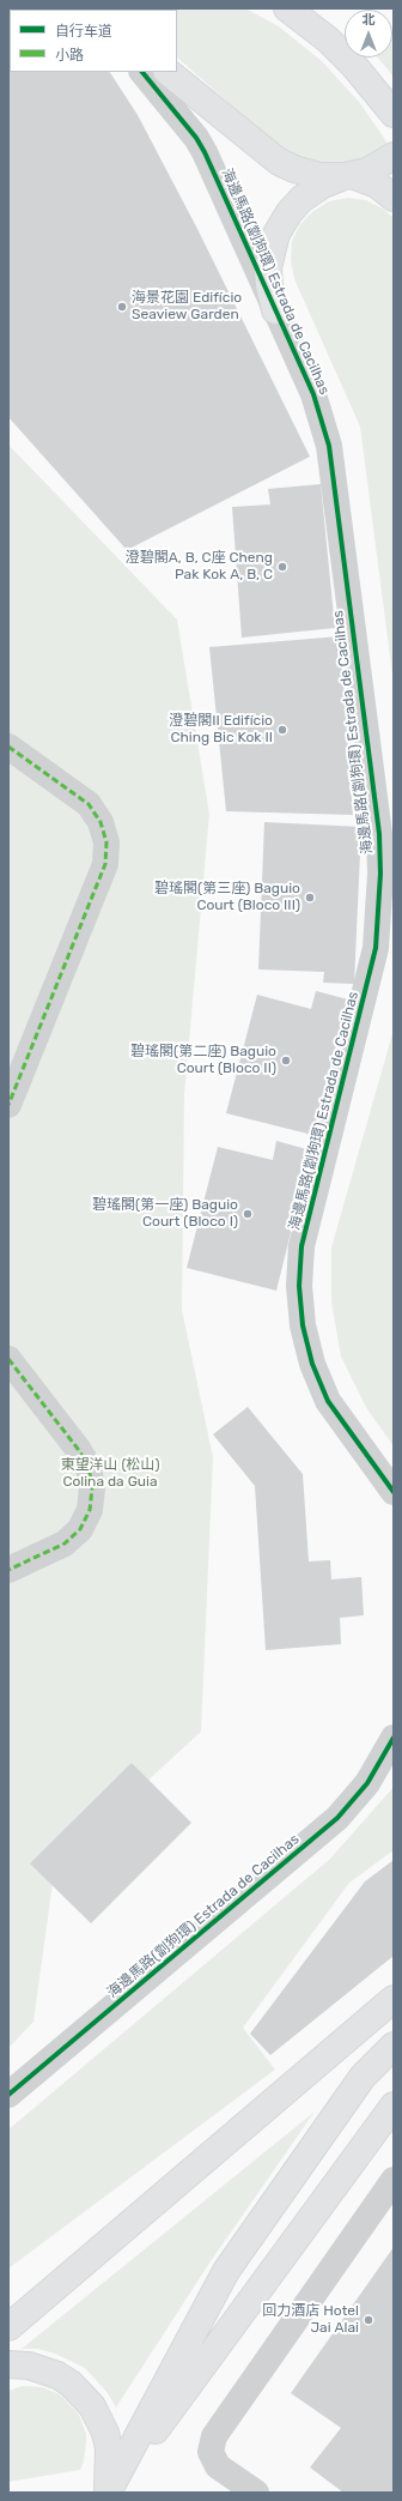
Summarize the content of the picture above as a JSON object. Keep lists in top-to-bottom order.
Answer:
{
  "streets": {
    "street": ["海邊馬路(劏狗環) Estrada de Cacilhas"]
  },
  "parks": ["東望洋山 (松山) Colina da Guia"],
  "places": [
    "海景花園 Edifício Seaview Garden",
    "澄碧閣A, B, C座 Cheng Pak Kok A, B, C",
    "澄碧閣II Edifício Ching Bic Kok II",
    "碧瑤閣(第三座) Baguio Court (Bloco III)",
    "碧瑤閣(第二座) Baguio Court (Bloco II)",
    "碧瑤閣(第一座) Baguio Court (Bloco I)",
    "回力酒店 Hotel Jai Alai"
  ],
  "legend": ["自行车道", "小路"],
  "north": "top"
}
